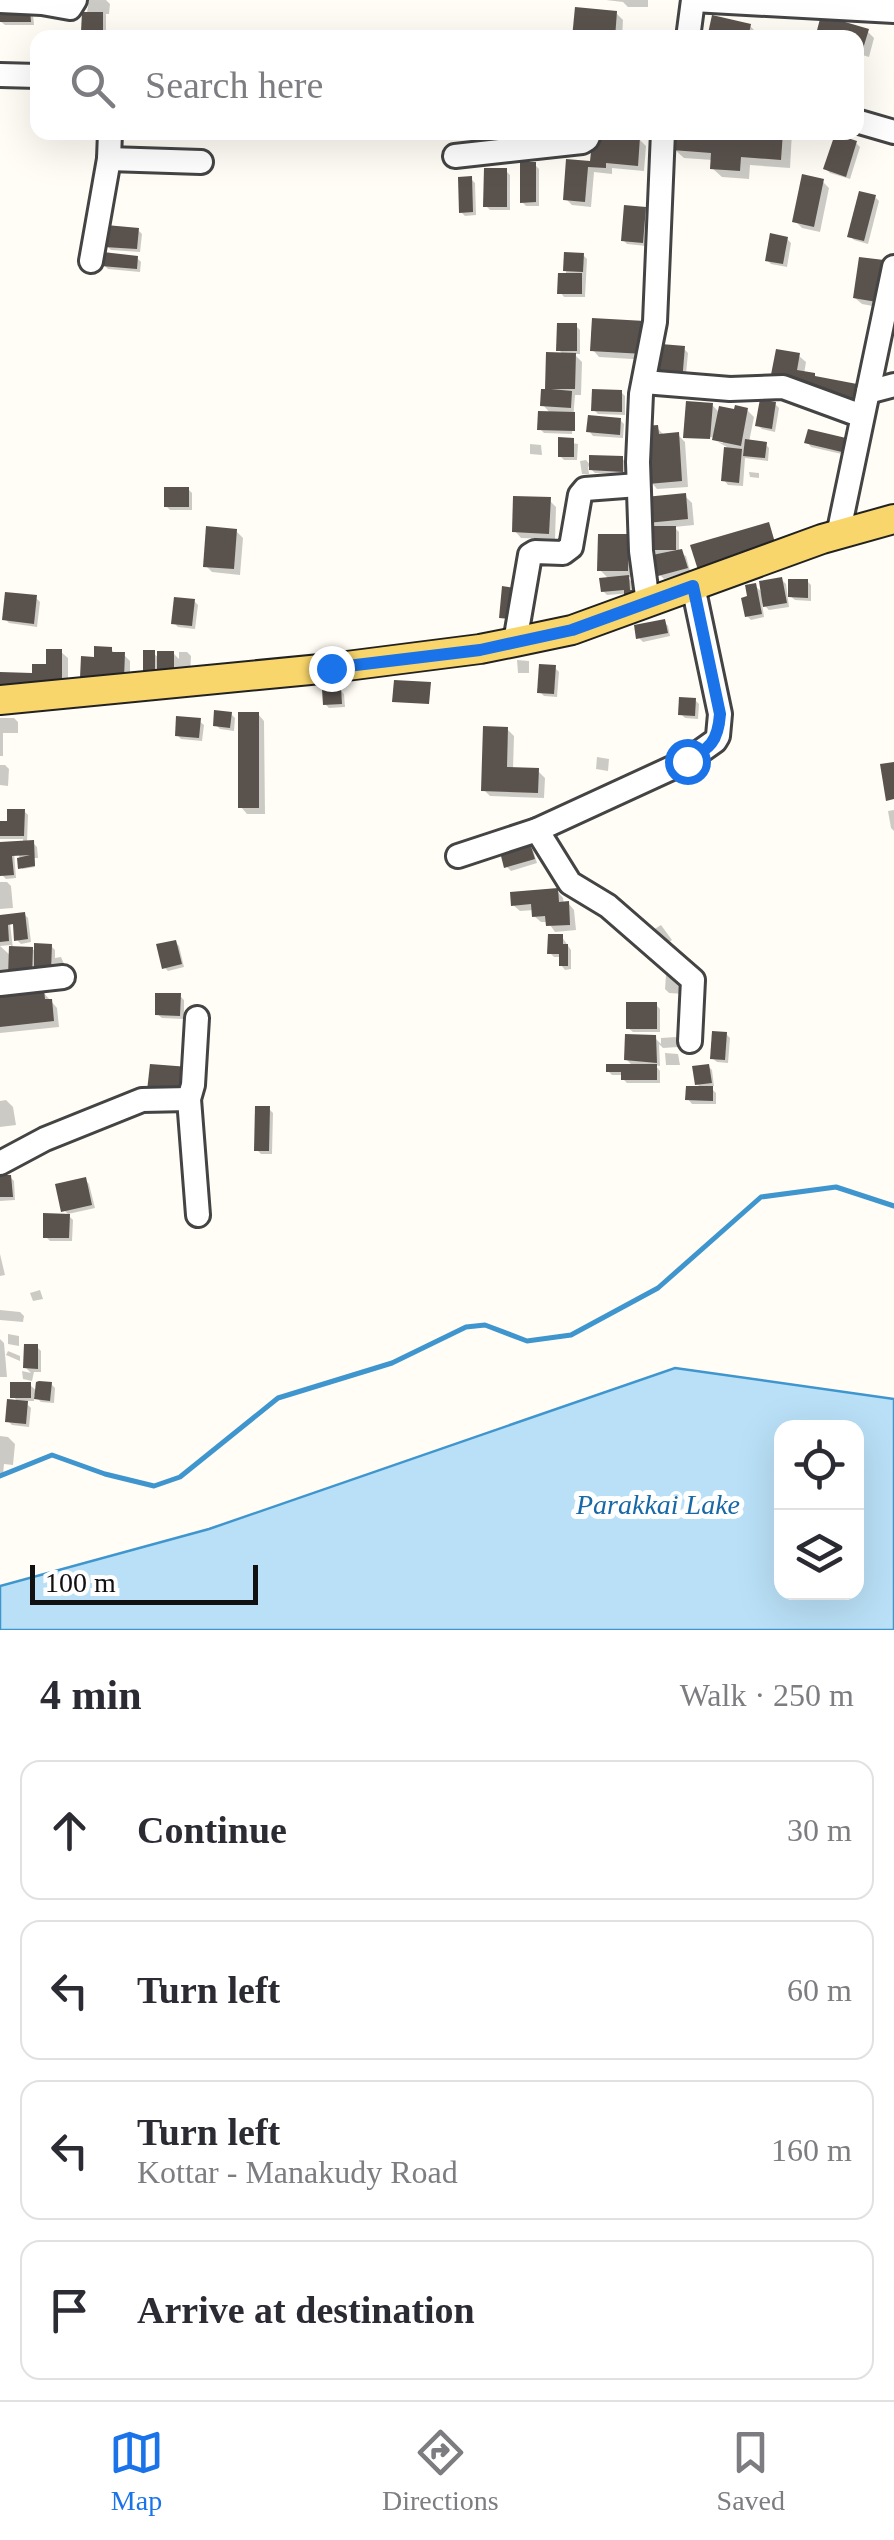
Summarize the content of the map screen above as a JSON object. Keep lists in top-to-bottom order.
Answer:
{
  "water": ["Parakkai Lake"],
  "scale_bar": "100 m",
  "page": {
    "search": "Search here",
    "scale": "100 m",
    "heading": ["4 min", "Walk · 250 m"],
    "list": [
      ["Continue", "30 m"],
      ["Turn left", "60 m"],
      ["Turn left", "Kottar - Manakudy Road", "160 m"],
      "Arrive at destination"
    ],
    "nav": ["Map", "Directions", "Saved"]
  }
}
